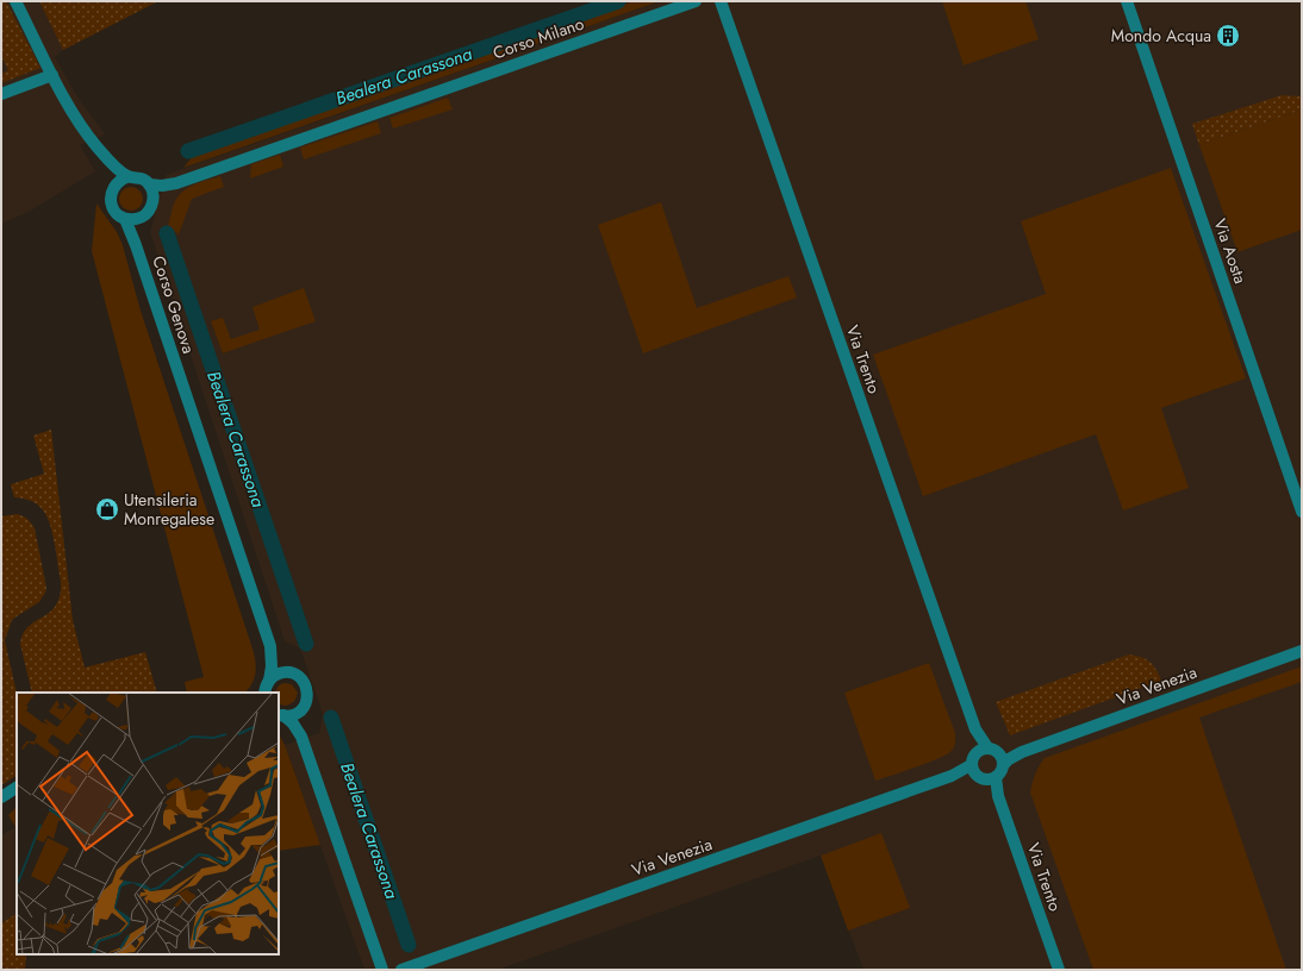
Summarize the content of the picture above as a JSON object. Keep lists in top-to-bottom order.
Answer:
{
  "streets": {
    "street": [
      "Corso Milano",
      "Via Aosta",
      "Corso Genova",
      "Via Trento",
      "Via Venezia"
    ]
  },
  "crossings": [
    ["Corso Milano", "Corso Genova"],
    ["Via Trento", "Via Venezia"]
  ],
  "water": ["Bealera Carassona"],
  "places": {
    "building": ["Mondo Acqua"],
    "shop": ["Utensileria Monregalese"]
  }
}
